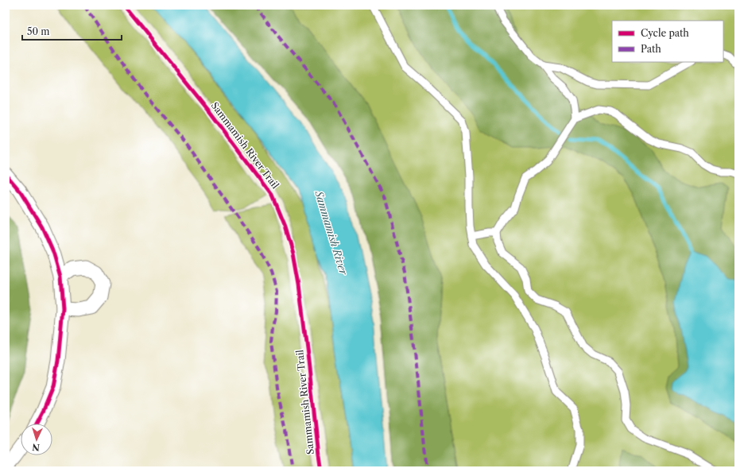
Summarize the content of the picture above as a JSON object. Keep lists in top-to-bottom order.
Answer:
{
  "streets": {
    "cycle path": ["Sammamish River Trail"]
  },
  "water": ["Sammamish River"],
  "legend": ["Cycle path", "Path"],
  "scale_bar": "50 m",
  "north": "bottom"
}
